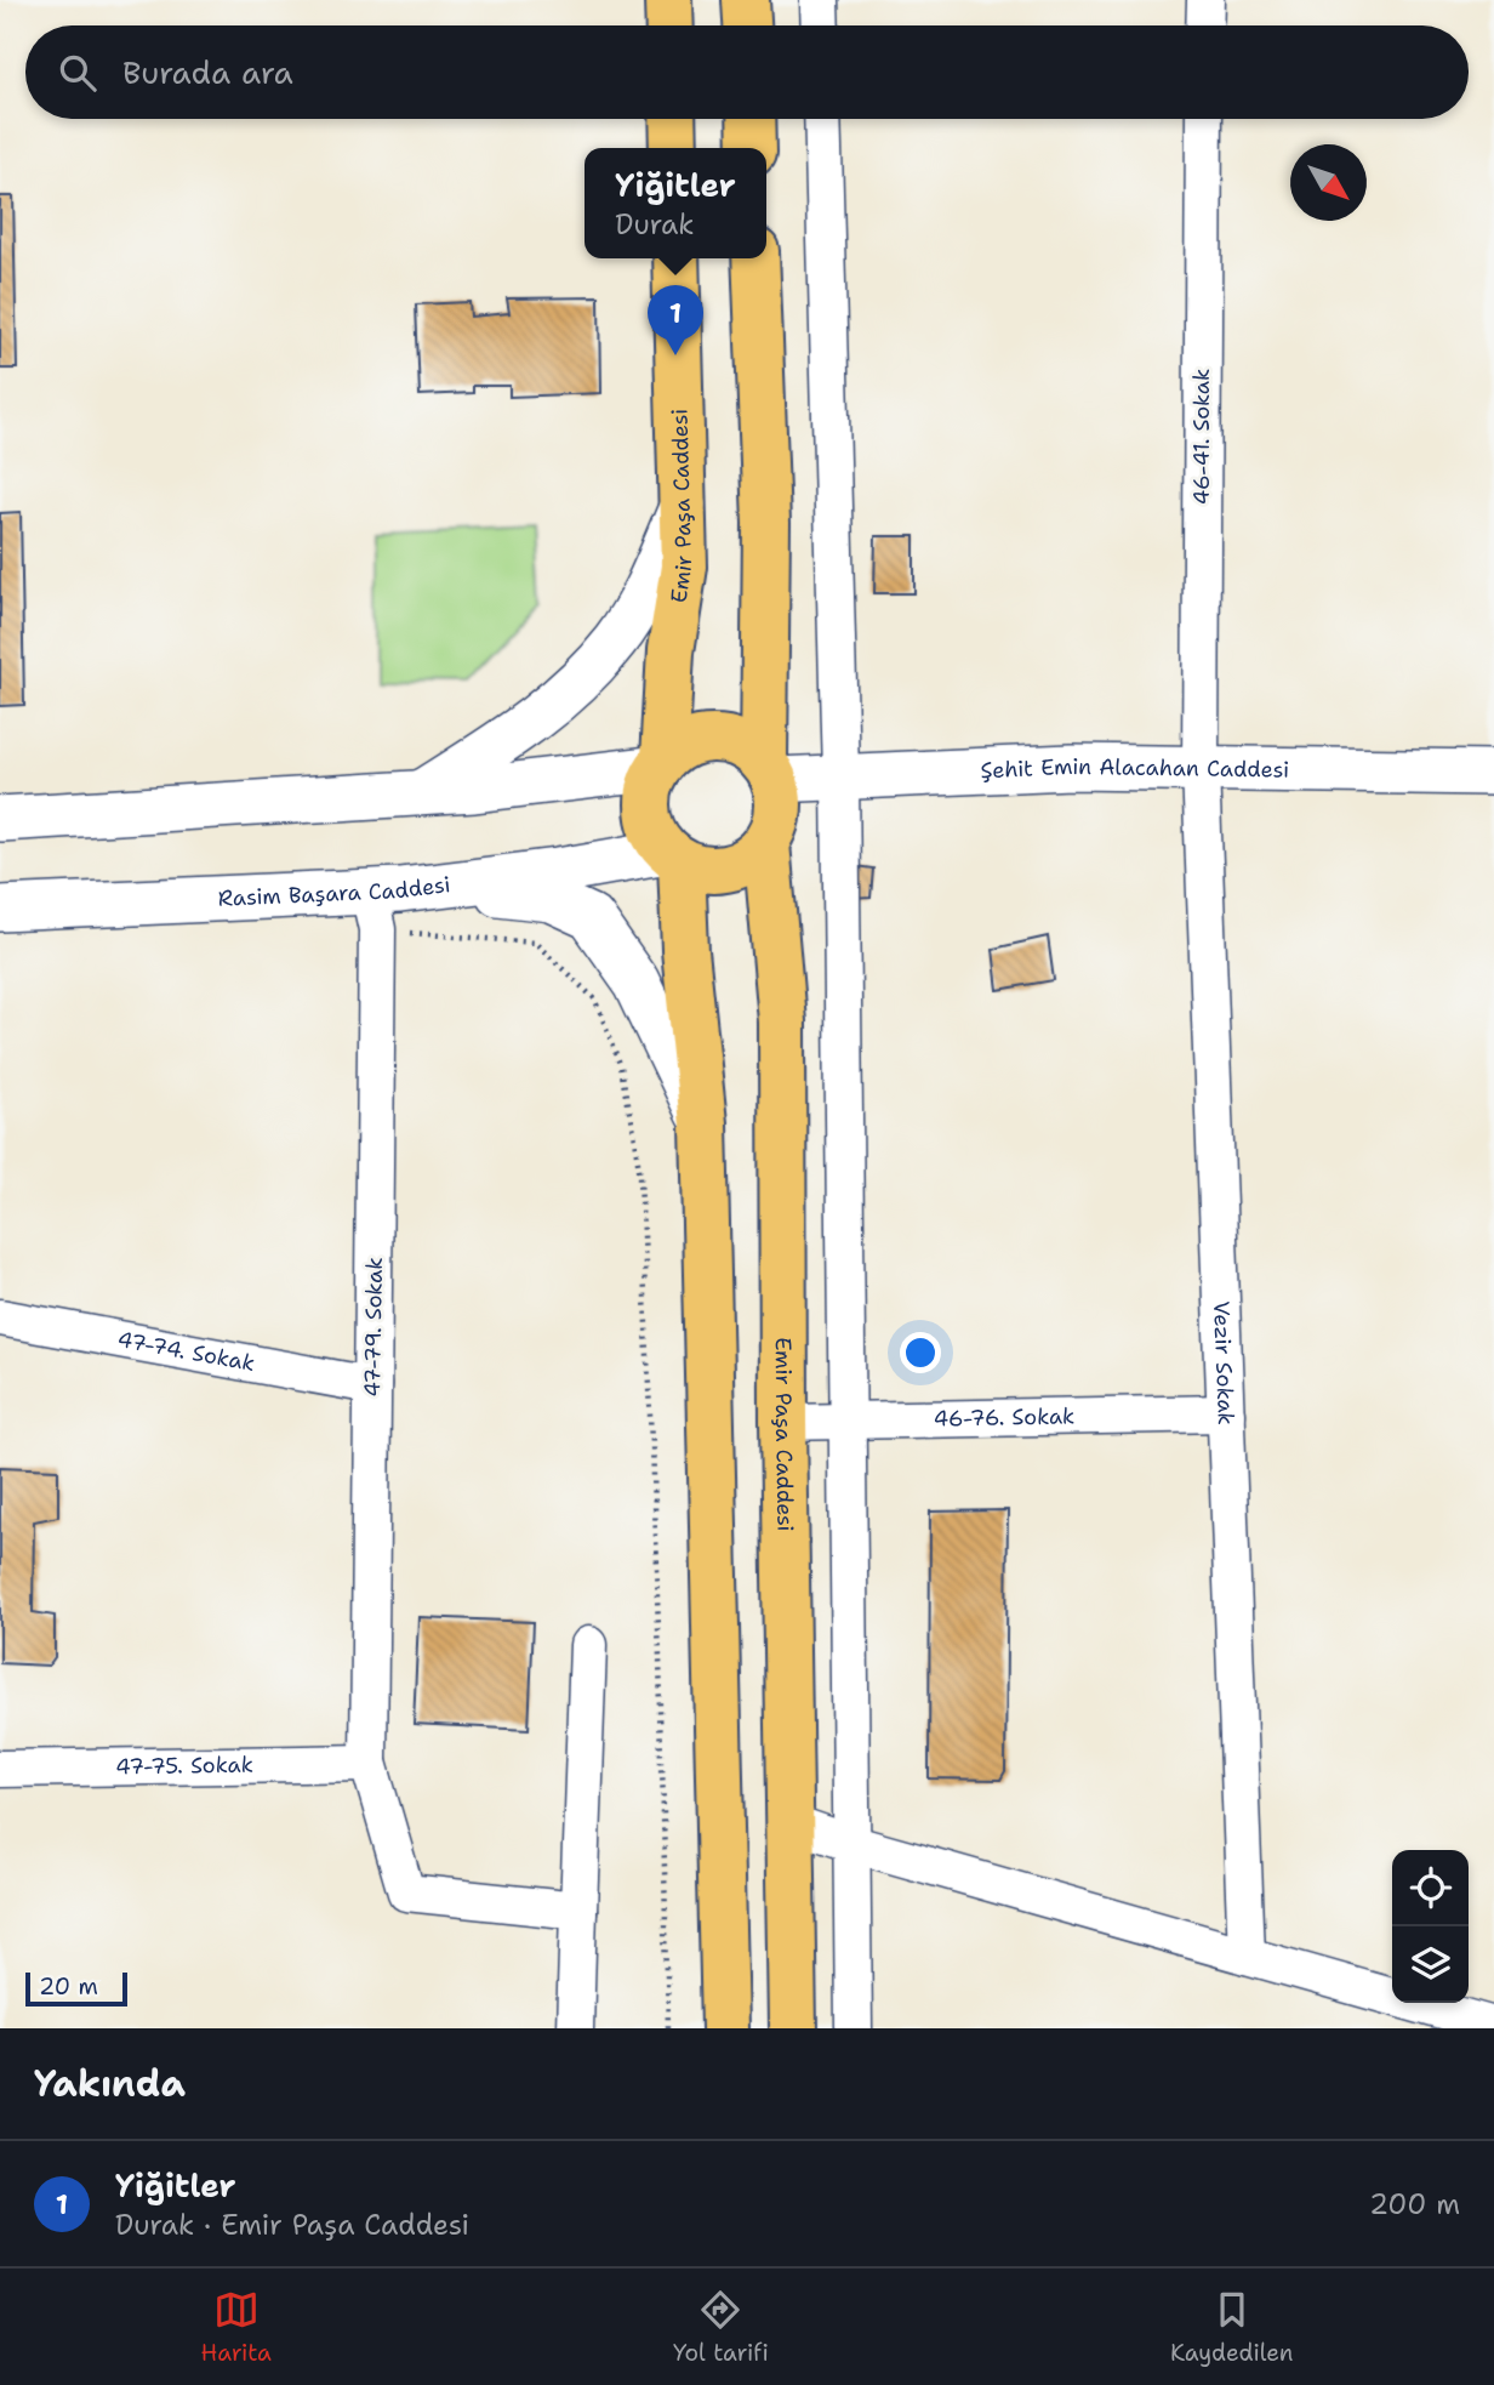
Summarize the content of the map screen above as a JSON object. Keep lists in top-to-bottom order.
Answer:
{
  "streets": {
    "main road": ["Emir Paşa Caddesi"],
    "street": [
      "46-41. Sokak",
      "Şehit Emin Alacahan Caddesi",
      "Rasim Başara Caddesi",
      "47-79. Sokak",
      "47-74. Sokak",
      "Vezir Sokak",
      "46-76. Sokak",
      "47-75. Sokak"
    ]
  },
  "crossings": [
    ["46-41. Sokak", "Şehit Emin Alacahan Caddesi"],
    ["46-41. Sokak", "Vezir Sokak"],
    ["Emir Paşa Caddesi", "Şehit Emin Alacahan Caddesi"],
    ["Emir Paşa Caddesi", "Rasim Başara Caddesi"],
    ["Emir Paşa Caddesi", "46-76. Sokak"],
    ["Şehit Emin Alacahan Caddesi", "Rasim Başara Caddesi"],
    ["Şehit Emin Alacahan Caddesi", "Vezir Sokak"],
    ["Rasim Başara Caddesi", "47-79. Sokak"],
    ["47-79. Sokak", "47-74. Sokak"],
    ["47-79. Sokak", "47-75. Sokak"],
    ["Vezir Sokak", "46-76. Sokak"]
  ],
  "scale_bar": "20 m",
  "north": "bottom right",
  "page": {
    "search": "Burada ara",
    "popup": ["Yiğitler", "Durak"],
    "pins": "1",
    "scale": "20 m",
    "heading": "Yakında",
    "list": [
      {
        "mark": "1",
        "name": "Yiğitler",
        "note": "Durak · Emir Paşa Caddesi",
        "value": "200 m"
      }
    ],
    "nav": ["Harita", "Yol tarifi", "Kaydedilen"]
  }
}
